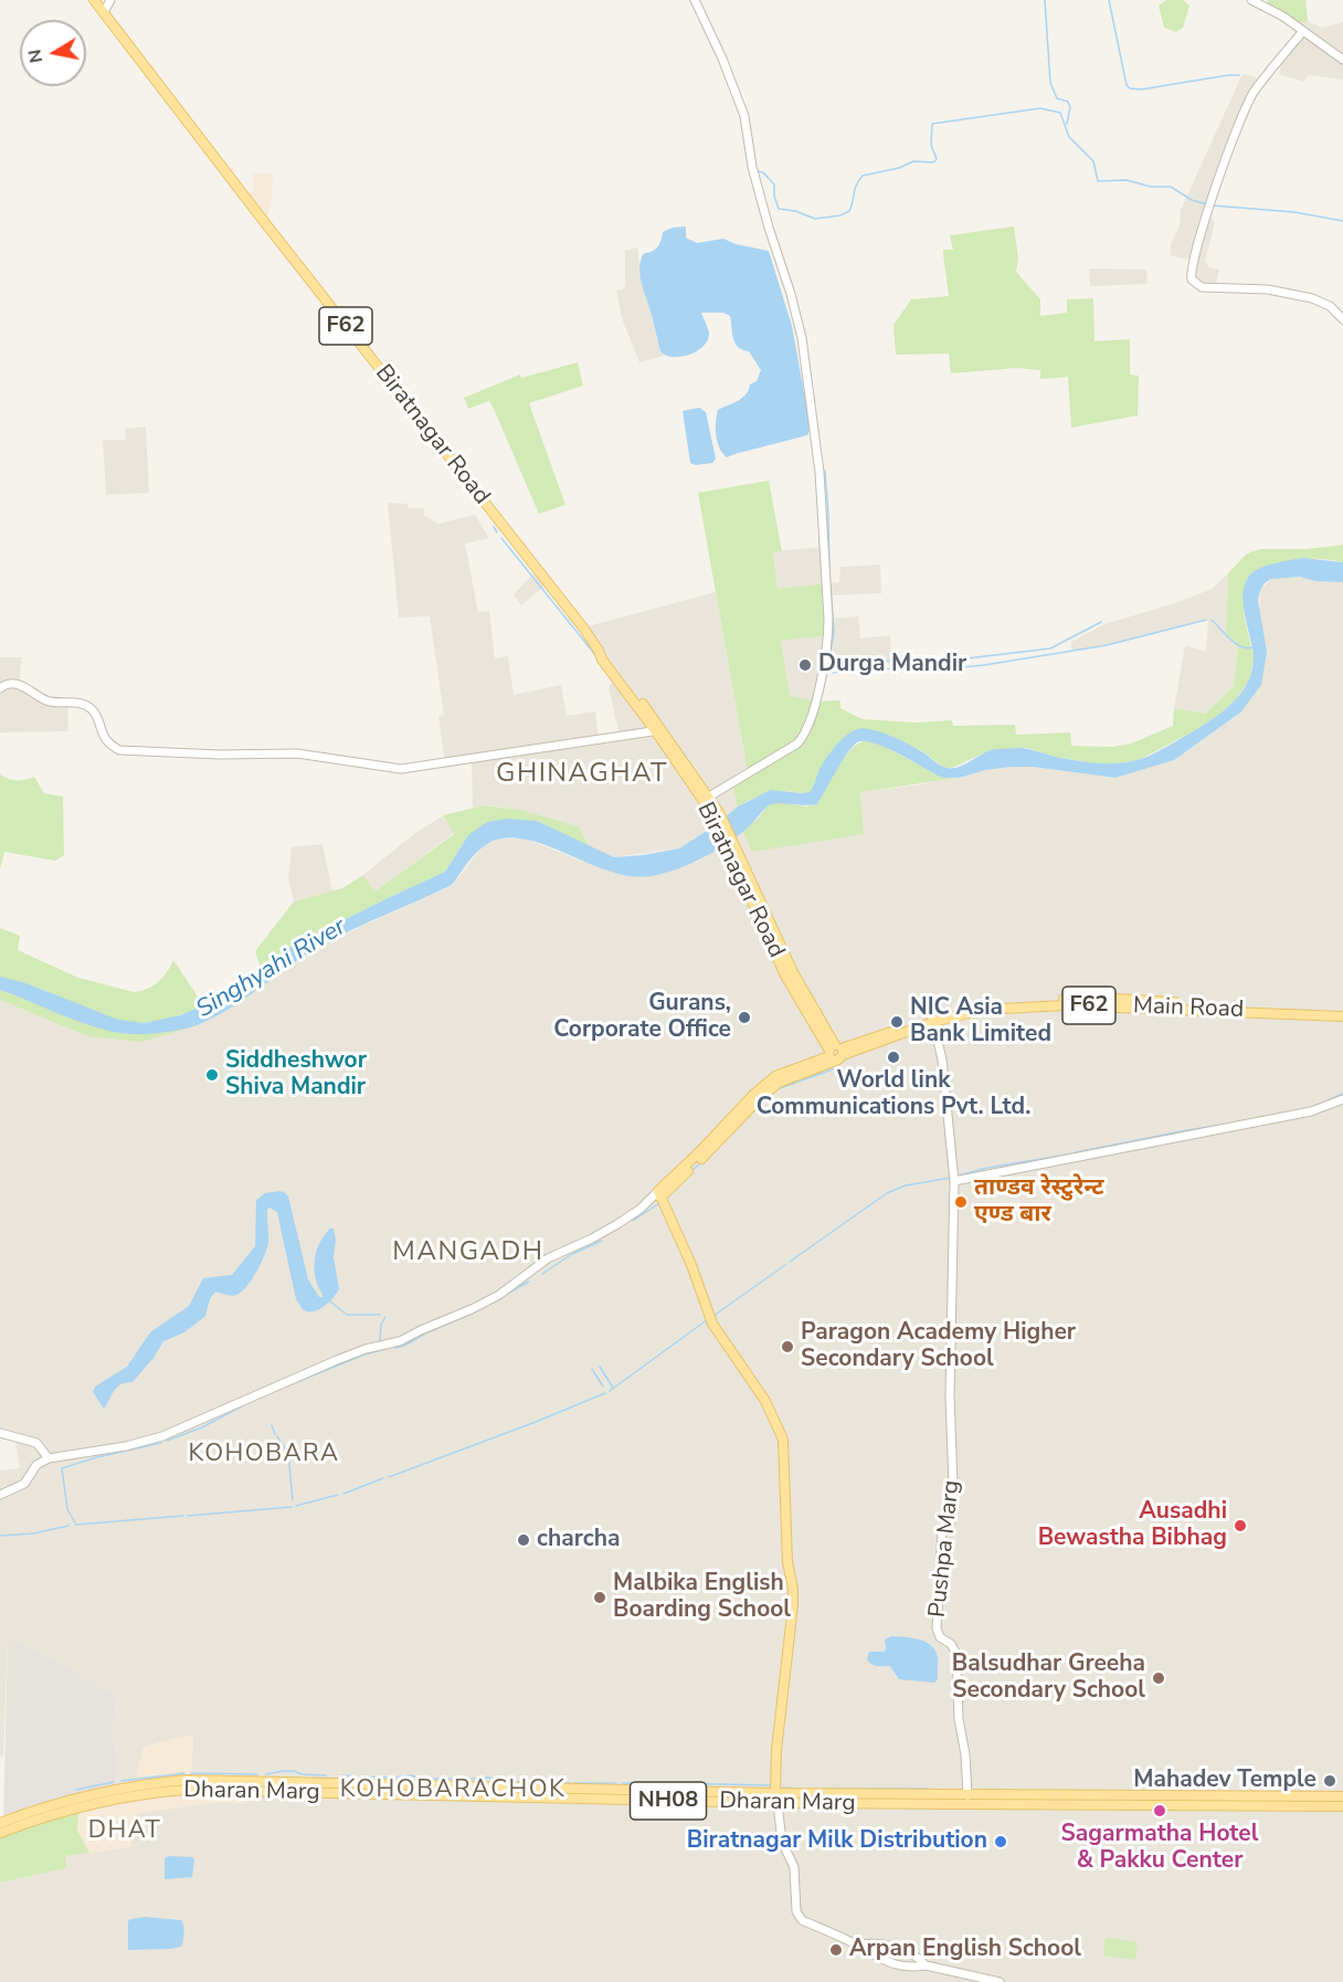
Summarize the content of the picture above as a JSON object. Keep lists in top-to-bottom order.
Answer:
{
  "streets": {
    "main road": [
      "F62",
      "Biratnagar Road",
      "Main Road",
      "Dharan Marg",
      "NH08"
    ],
    "street": ["Pushpa Marg"]
  },
  "crossings": [
    ["Biratnagar Road", "Main Road"],
    ["Main Road", "Pushpa Marg"],
    ["Pushpa Marg", "Dharan Marg"]
  ],
  "districts": [
    "GHINAGHAT",
    "MANGADH",
    "KOHOBARA",
    "KOHOBARACHOK",
    "DHAT"
  ],
  "water": ["Singhyahi River"],
  "places": [
    "Durga Mandir",
    "Gurans, Corporate Office",
    "NIC Asia Bank Limited",
    "World link Communications Pvt. Ltd.",
    "Siddheshwor Shiva Mandir",
    "ताण्डव रेस्टुरेन्ट एण्ड बार",
    "Paragon Academy Higher Secondary School",
    "Ausadhi Bewastha Bibhag",
    "charcha",
    "Malbika English Boarding School",
    "Balsudhar Greeha Secondary School",
    "Mahadev Temple",
    "Sagarmatha Hotel & Pakku Center",
    "Biratnagar Milk Distribution",
    "Arpan English School"
  ],
  "north": "left"
}
